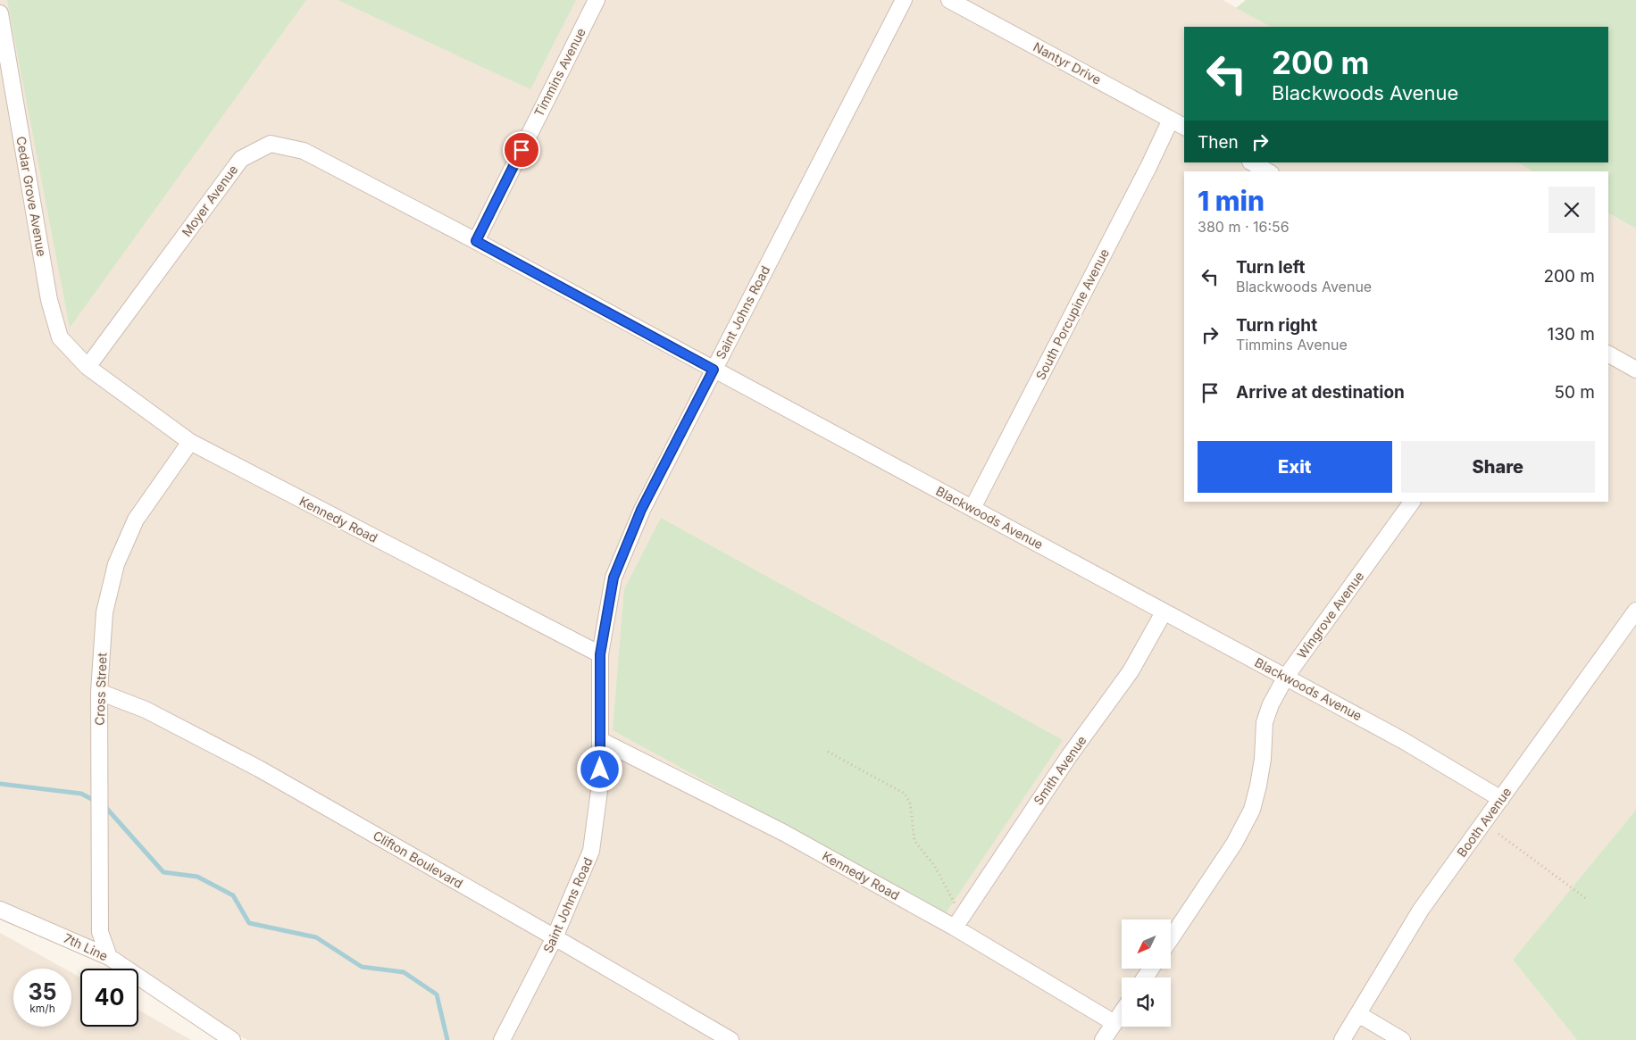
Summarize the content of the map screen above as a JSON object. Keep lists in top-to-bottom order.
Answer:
{
  "streets": {
    "street": [
      "Nantyr Drive",
      "Timmins Avenue",
      "Cedar Grove Avenue",
      "Moyer Avenue",
      "Saint Johns Road",
      "South Porcupine Avenue",
      "Blackwoods Avenue",
      "Kennedy Road",
      "Wingrove Avenue",
      "Cross Street",
      "Smith Avenue",
      "Booth Avenue",
      "Clifton Boulevard",
      "7th Line"
    ]
  },
  "crossings": [
    ["Nantyr Drive", "South Porcupine Avenue"],
    ["Timmins Avenue", "Moyer Avenue"],
    ["Timmins Avenue", "Blackwoods Avenue"],
    ["Cedar Grove Avenue", "Moyer Avenue"],
    ["Cedar Grove Avenue", "Kennedy Road"],
    ["Moyer Avenue", "Blackwoods Avenue"],
    ["Moyer Avenue", "Kennedy Road"],
    ["Saint Johns Road", "Blackwoods Avenue"],
    ["Saint Johns Road", "Kennedy Road"],
    ["Saint Johns Road", "Clifton Boulevard"],
    ["South Porcupine Avenue", "Blackwoods Avenue"],
    ["Blackwoods Avenue", "Wingrove Avenue"],
    ["Blackwoods Avenue", "Smith Avenue"],
    ["Blackwoods Avenue", "Booth Avenue"],
    ["Kennedy Road", "Cross Street"],
    ["Kennedy Road", "Smith Avenue"],
    ["Cross Street", "Clifton Boulevard"],
    ["Cross Street", "7th Line"]
  ],
  "north": "bottom left",
  "page": {
    "turn": ["200 m", "Blackwoods Avenue"],
    "then": "Then",
    "heading": ["1 min", "380 m · 16:56"],
    "list": [
      {
        "name": "Turn left",
        "note": "Blackwoods Avenue",
        "value": "200 m"
      },
      {
        "name": "Turn right",
        "note": "Timmins Avenue",
        "value": "130 m"
      },
      {
        "name": "Arrive at destination",
        "value": "50 m"
      }
    ],
    "buttons": ["Exit", "Share"],
    "speed": "35 km/h",
    "limit": "40"
  }
}
